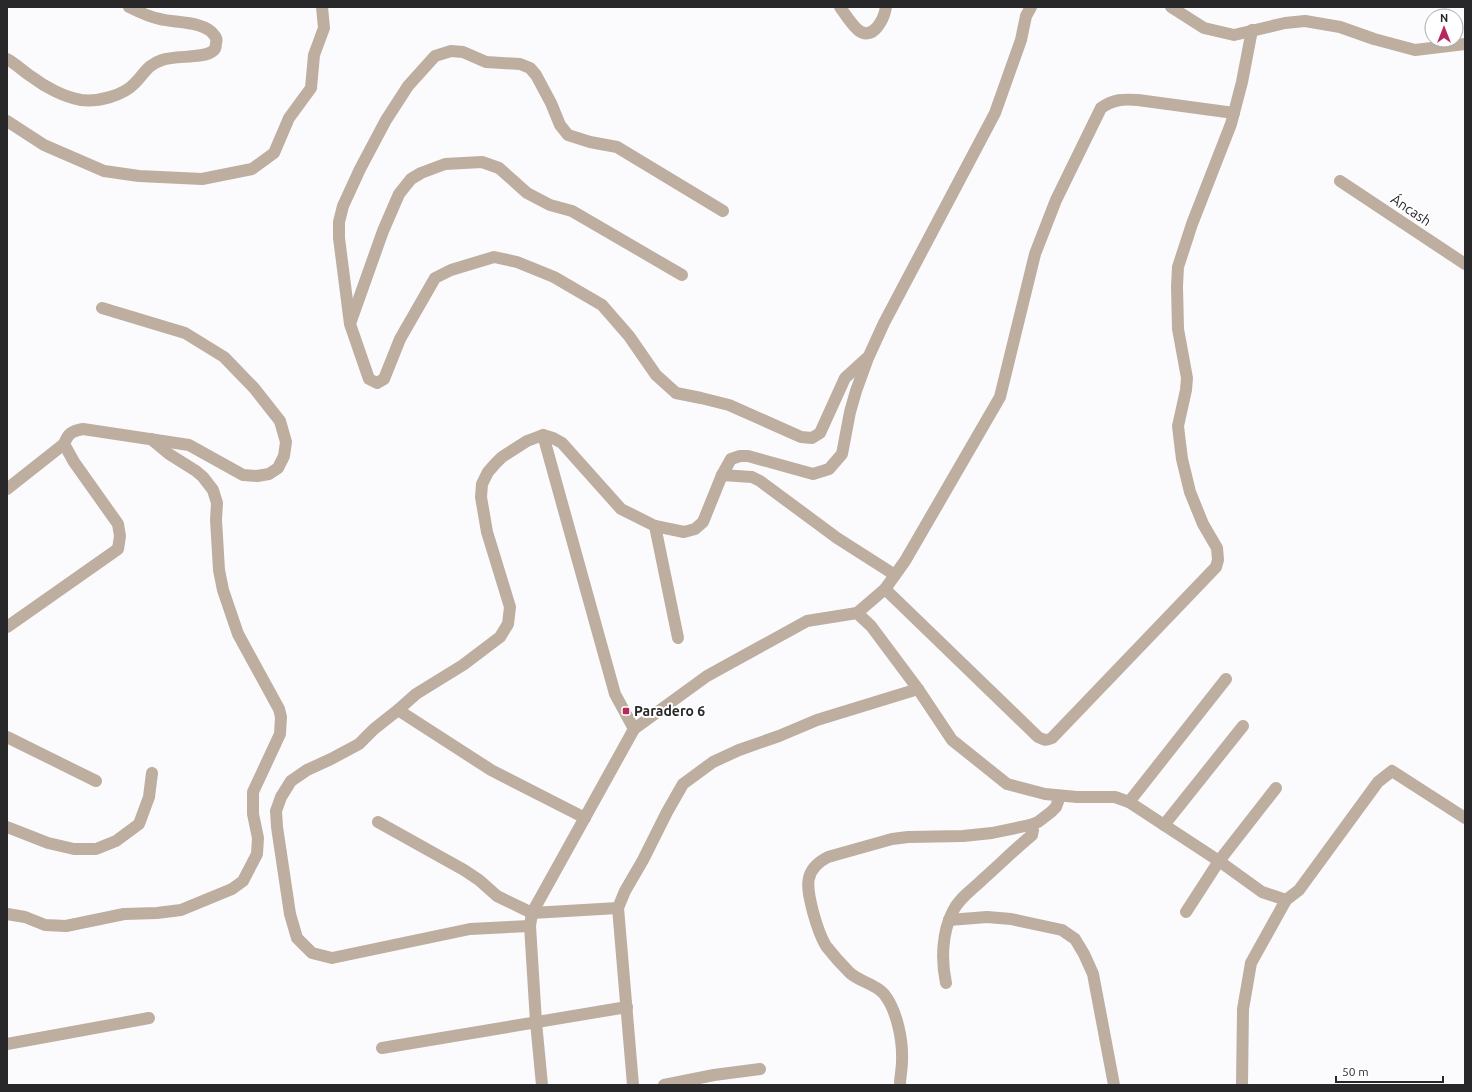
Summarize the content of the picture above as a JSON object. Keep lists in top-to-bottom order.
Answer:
{
  "streets": {
    "street": ["Áncash"]
  },
  "places": {
    "transit": ["Paradero 6"]
  },
  "scale_bar": "50 m",
  "north": "top"
}
